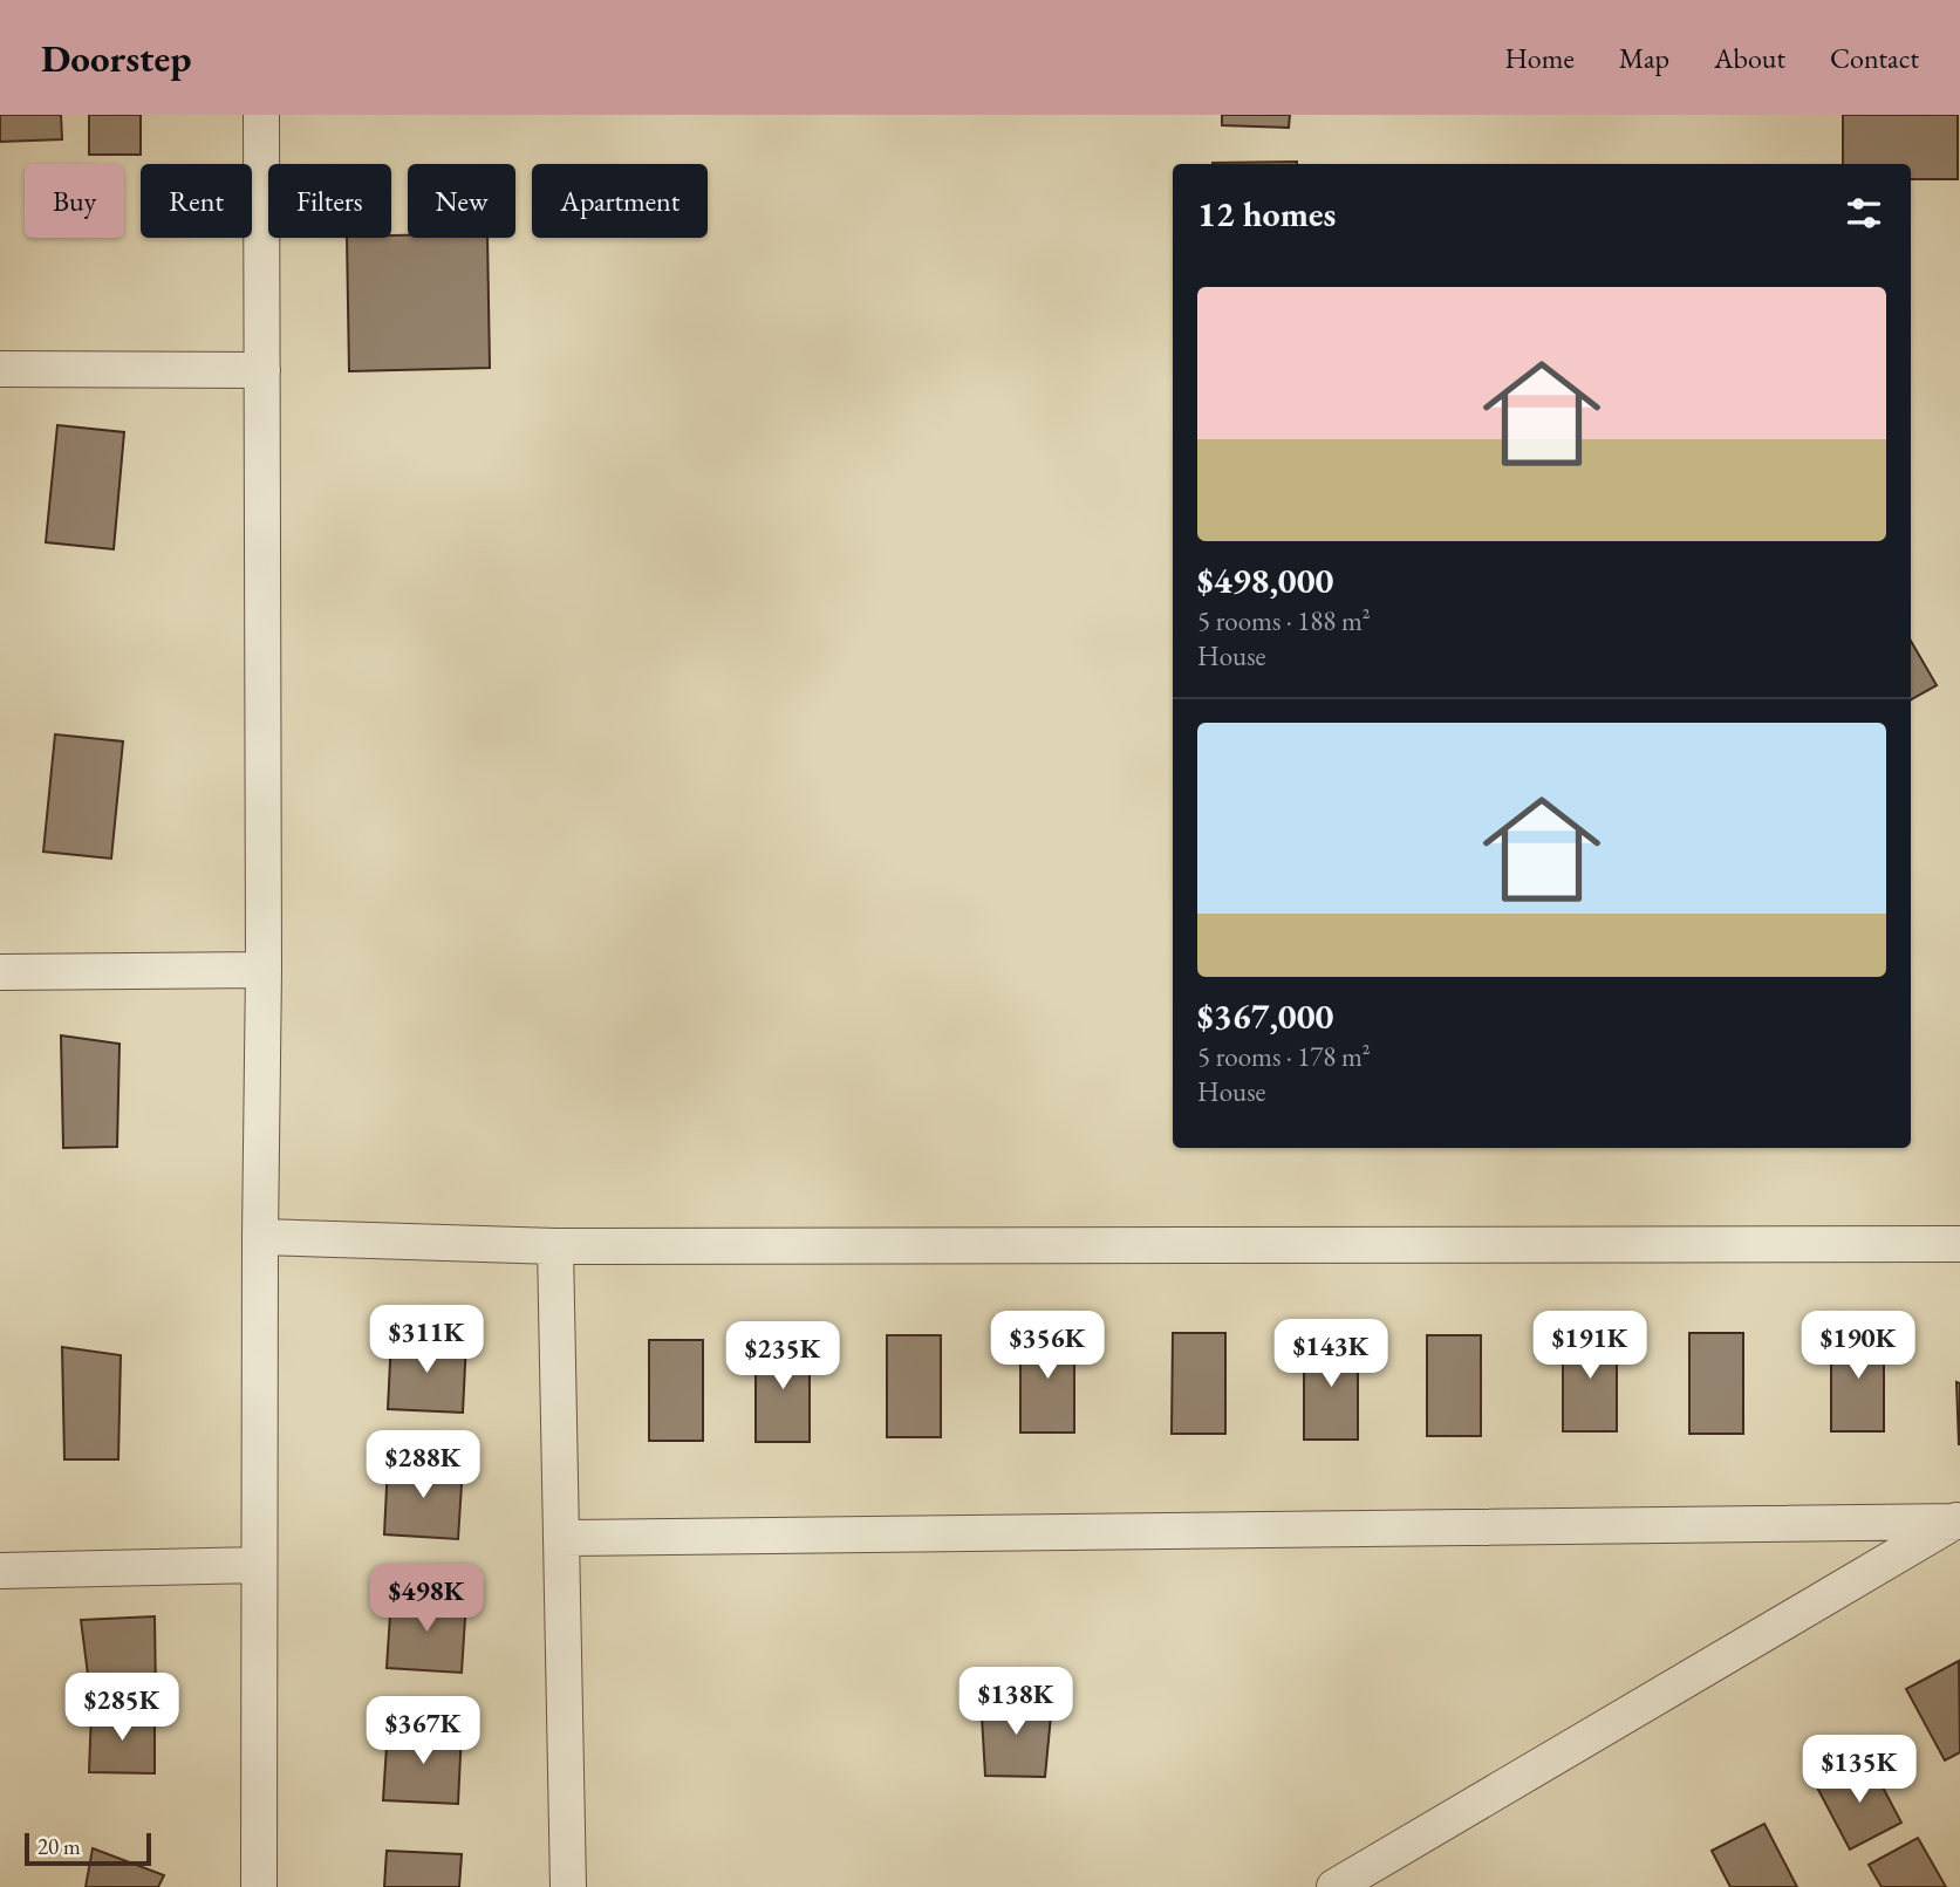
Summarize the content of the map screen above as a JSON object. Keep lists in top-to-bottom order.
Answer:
{
  "scale_bar": "20 m",
  "page": {
    "header": "Doorstep",
    "nav": [
      "Home",
      "Map",
      "About",
      "Contact"
    ],
    "chip": [
      "Buy",
      "Rent",
      "Filters",
      "New",
      "Apartment"
    ],
    "heading": "12 homes",
    "list": [
      {
        "name": "$498,000",
        "note": "5 rooms · 188 m² · House"
      },
      {
        "name": "$367,000",
        "note": "5 rooms · 178 m² · House"
      }
    ],
    "price": [
      "$311K",
      "$356K",
      "$191K",
      "$190K",
      "$143K",
      "$235K",
      "$288K",
      "$498K",
      "$138K",
      "$285K",
      "$367K",
      "$135K"
    ],
    "scale": "20 m"
  }
}
